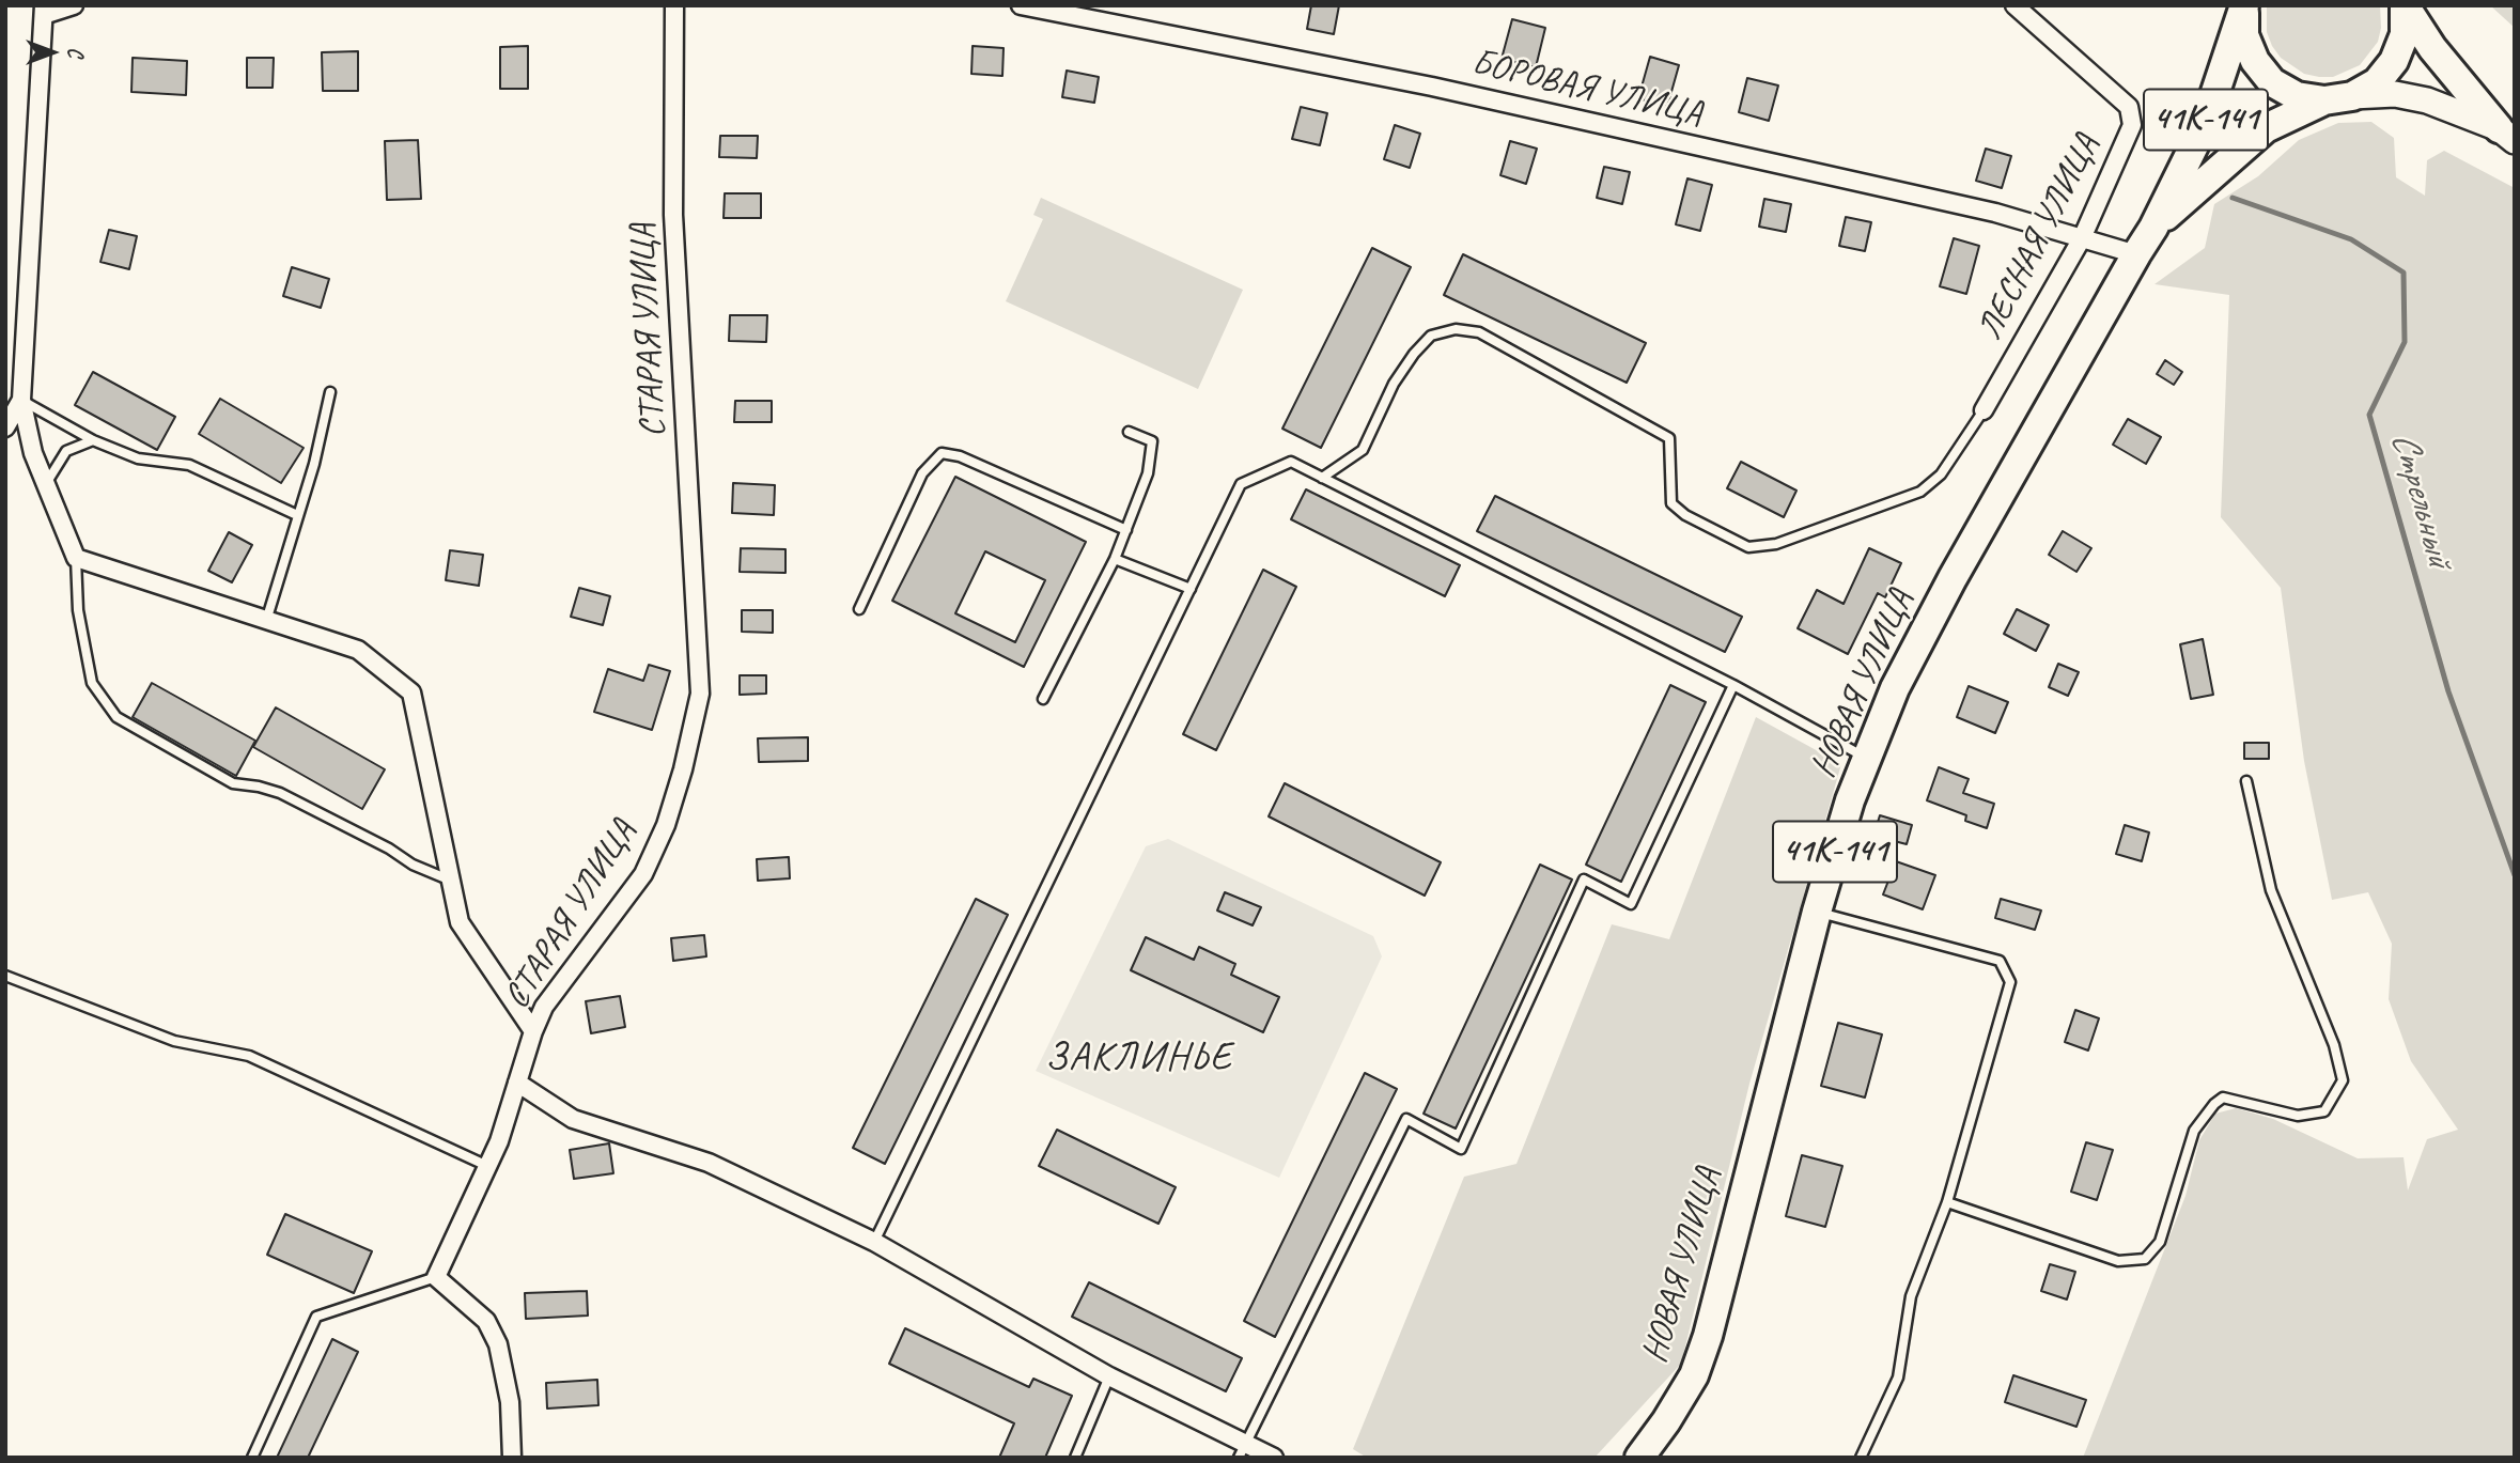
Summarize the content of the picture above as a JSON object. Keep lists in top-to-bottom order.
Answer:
{
  "streets": {
    "main road": ["41К-141", "НОВАЯ УЛИЦА"],
    "street": ["БОРОВАЯ УЛИЦА", "ЛЕСНАЯ УЛИЦА", "СТАРАЯ УЛИЦА"]
  },
  "crossings": [
    ["БОРОВАЯ УЛИЦА", "ЛЕСНАЯ УЛИЦА"],
    ["БОРОВАЯ УЛИЦА", "НОВАЯ УЛИЦА"],
    ["41К-141", "НОВАЯ УЛИЦА"]
  ],
  "districts": ["ЗАКЛИНЬЕ"],
  "water": ["Стрельный"],
  "north": "right"
}
